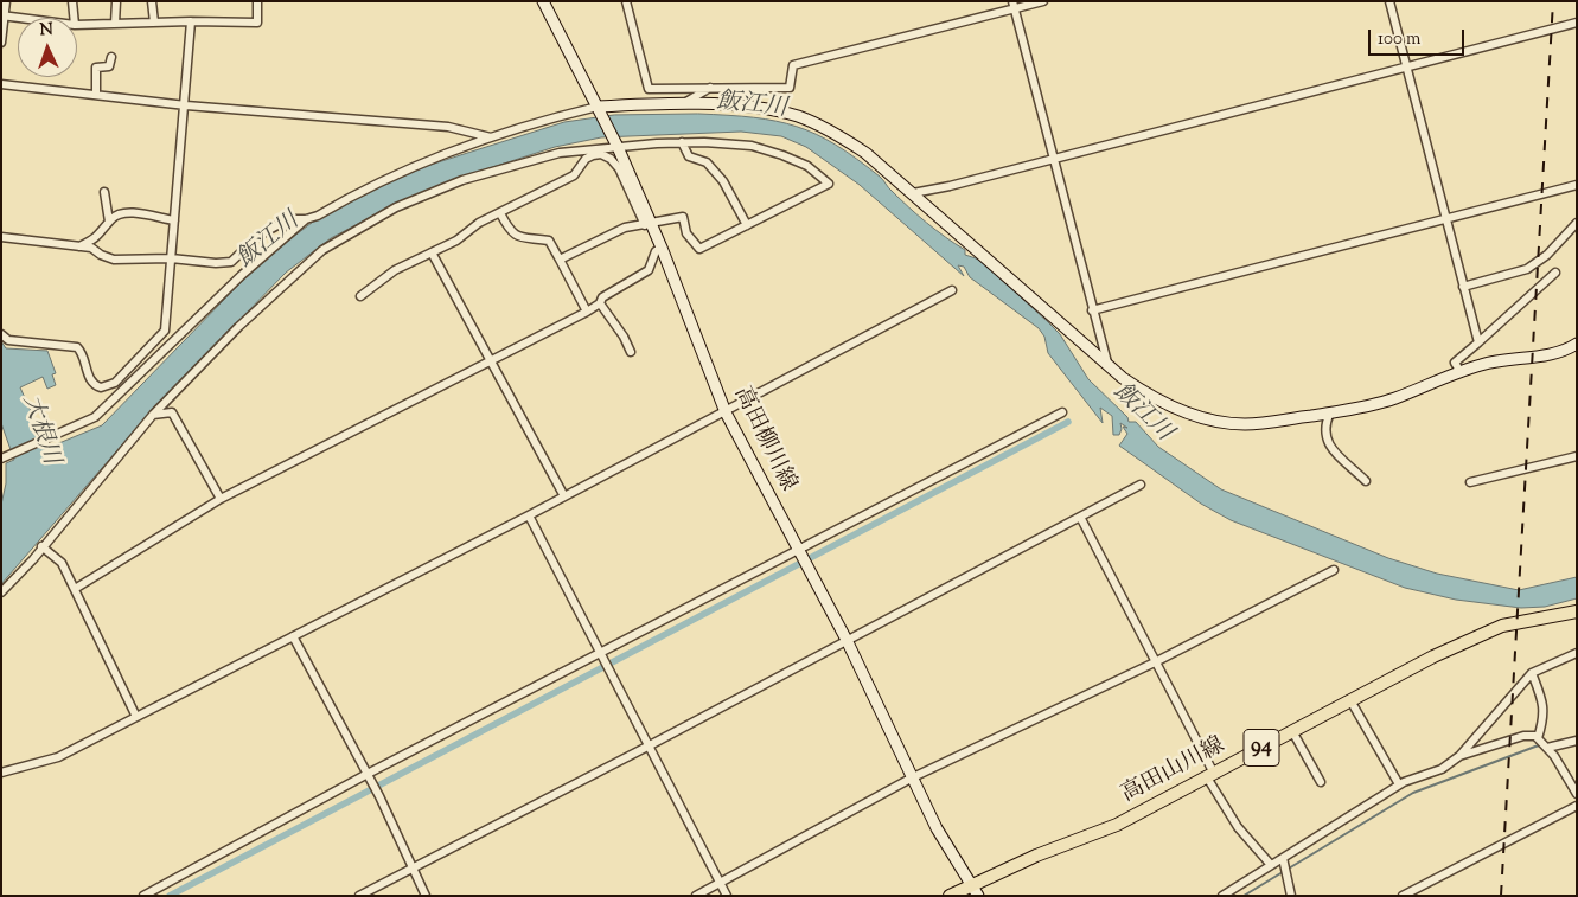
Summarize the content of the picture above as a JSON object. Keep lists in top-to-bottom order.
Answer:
{
  "streets": {
    "main road": ["94", "高田山川線"],
    "street": ["高田柳川線"]
  },
  "crossings": [
    ["高田柳川線", "高田山川線"]
  ],
  "water": ["飯江川", "大根川"],
  "scale_bar": "100 m",
  "north": "top"
}
